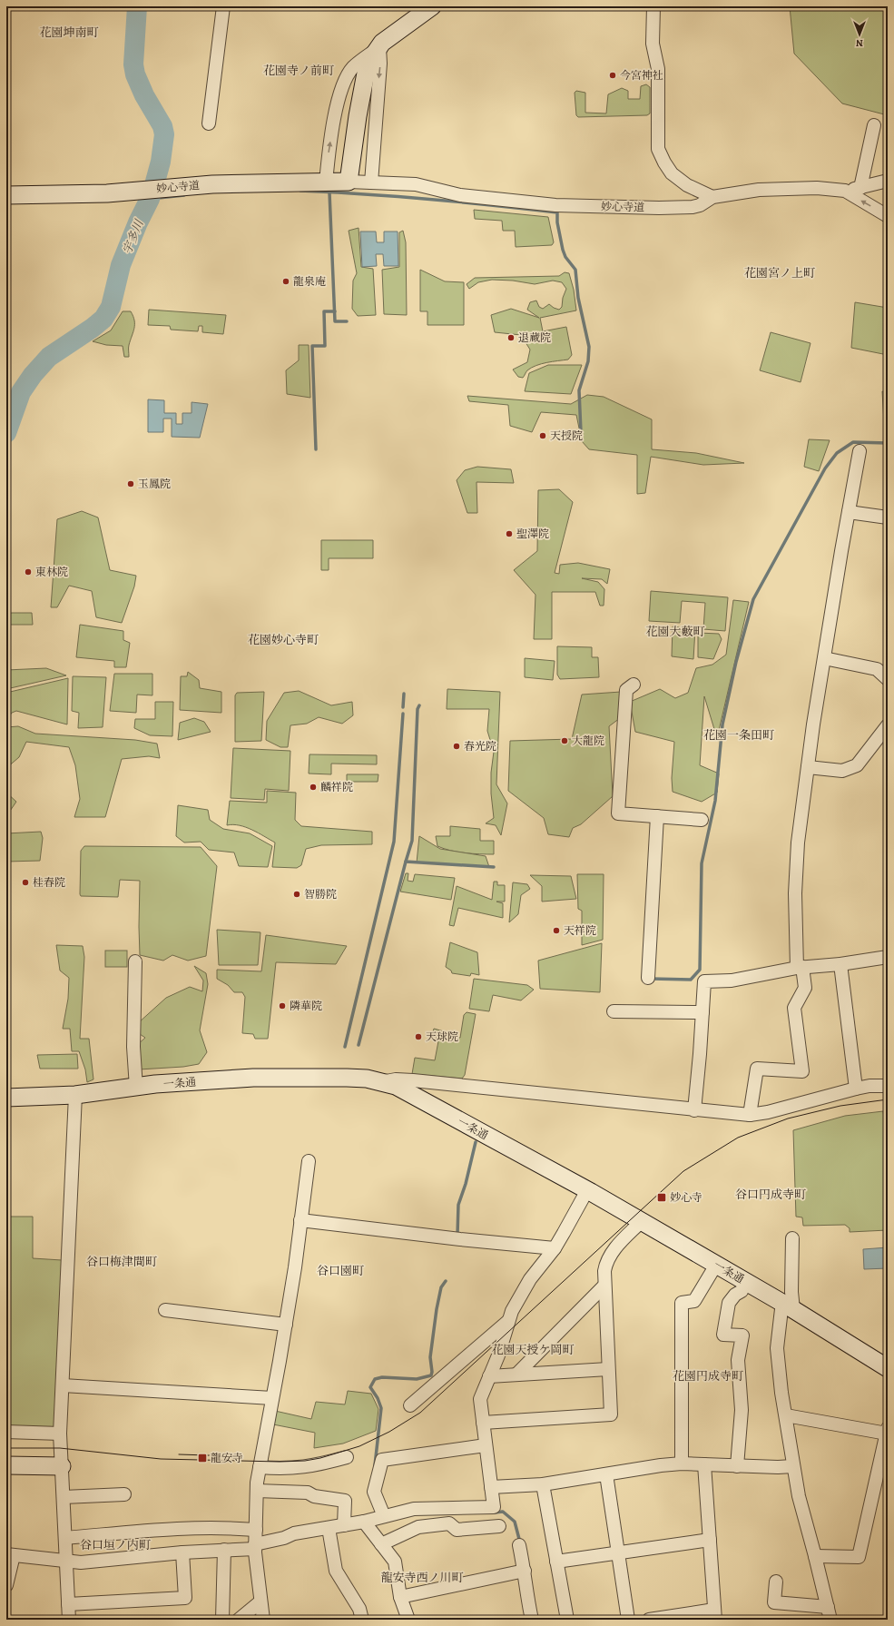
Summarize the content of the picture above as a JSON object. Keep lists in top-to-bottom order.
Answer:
{
  "streets": {
    "main road": ["妙心寺道", "一条通"]
  },
  "districts": [
    "花園坤南町",
    "花園寺ノ前町",
    "花園宮ノ上町",
    "花園大藪町",
    "花園妙心寺町",
    "花園一条田町",
    "谷口円成寺町",
    "谷口梅津間町",
    "谷口園町",
    "花園天授ケ岡町",
    "花園円成寺町",
    "谷口垣ノ内町",
    "龍安寺西ノ川町"
  ],
  "water": ["宇多川"],
  "places": {
    "other": [
      "今宮神社",
      "龍泉庵",
      "退蔵院",
      "天授院",
      "玉鳳院",
      "聖澤院",
      "東林院",
      "大龍院",
      "春光院",
      "麟祥院",
      "桂春院",
      "智勝院",
      "天祥院",
      "隣華院",
      "天球院"
    ],
    "transit": ["妙心寺", "龍安寺"]
  },
  "north": "bottom"
}
